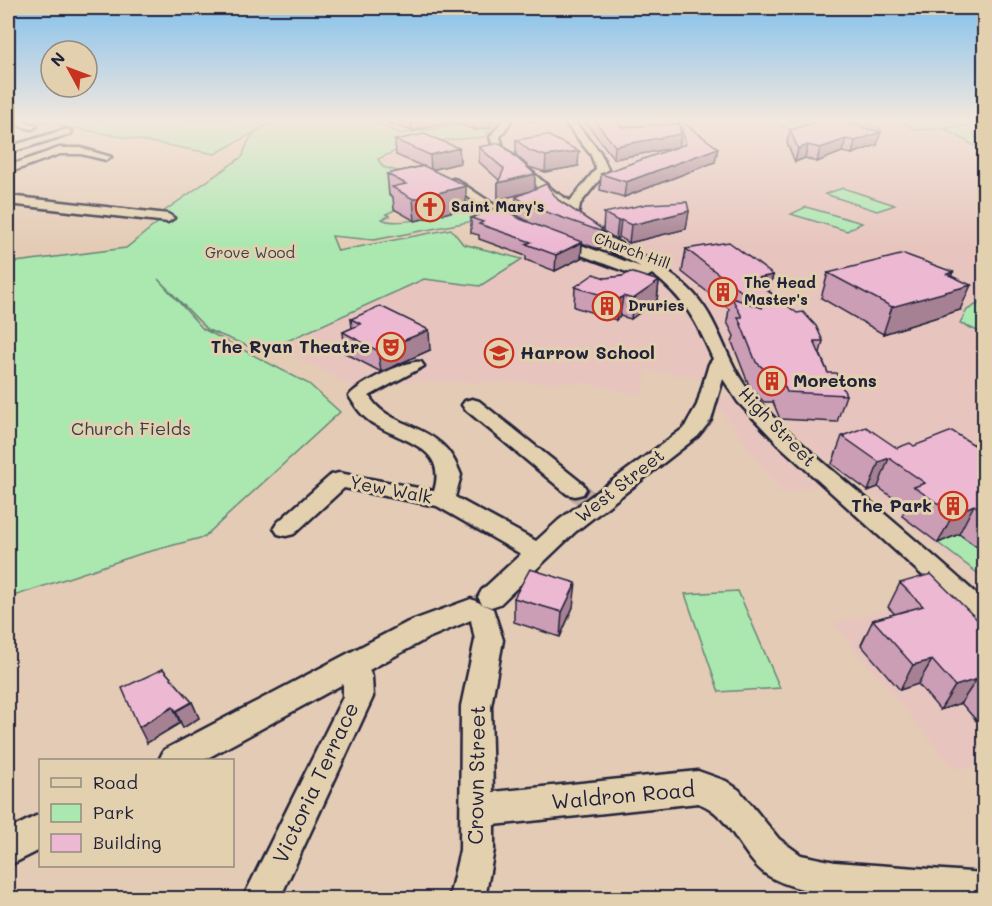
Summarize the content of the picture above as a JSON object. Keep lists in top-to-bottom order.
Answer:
{
  "streets": {
    "street": [
      "Church Hill",
      "High Street",
      "West Street",
      "Yew Walk",
      "Crown Street",
      "Victoria Terrace",
      "Waldron Road"
    ]
  },
  "crossings": [
    ["Church Hill", "High Street"],
    ["High Street", "West Street"],
    ["West Street", "Yew Walk"],
    ["West Street", "Crown Street"],
    ["West Street", "Victoria Terrace"],
    ["Crown Street", "Waldron Road"]
  ],
  "parks": ["Grove Wood", "Church Fields"],
  "places": {
    "church": ["Saint Mary's"],
    "building": [
      "The Head Master's",
      "Druries",
      "Moretons",
      "The Park"
    ],
    "theatre": ["The Ryan Theatre"],
    "school or university": ["Harrow School"]
  },
  "legend": ["Road", "Park", "Building"],
  "north": "top left"
}
